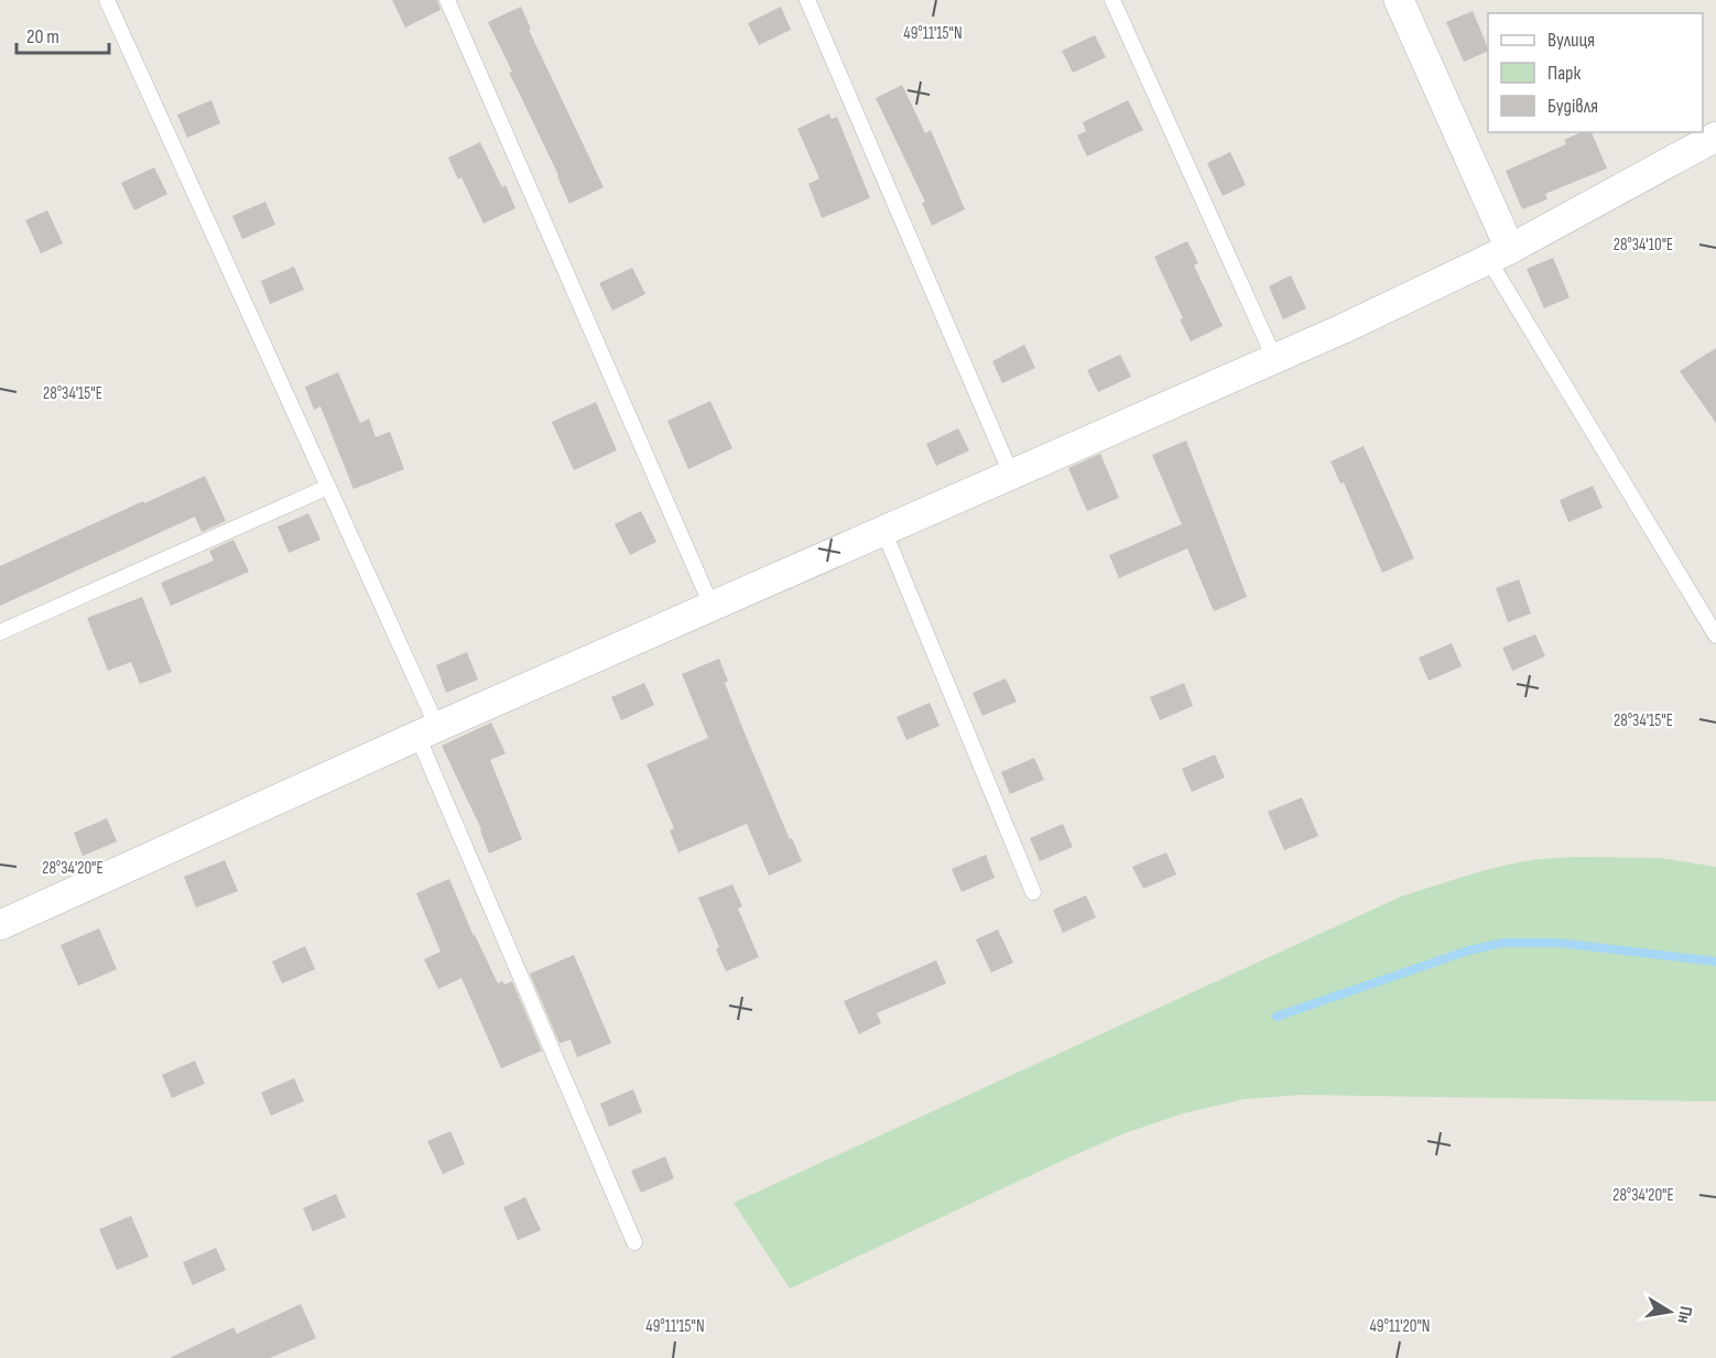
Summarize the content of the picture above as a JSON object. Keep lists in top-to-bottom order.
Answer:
{
  "legend": ["Вулиця", "Парк", "Будівля"],
  "scale_bar": "20 m",
  "north": "right",
  "coordinates": [
    "49°11'15\"N",
    "28°34'10\"E",
    "28°34'15\"E",
    "28°34'20\"E",
    "49°11'20\"N"
  ]
}
